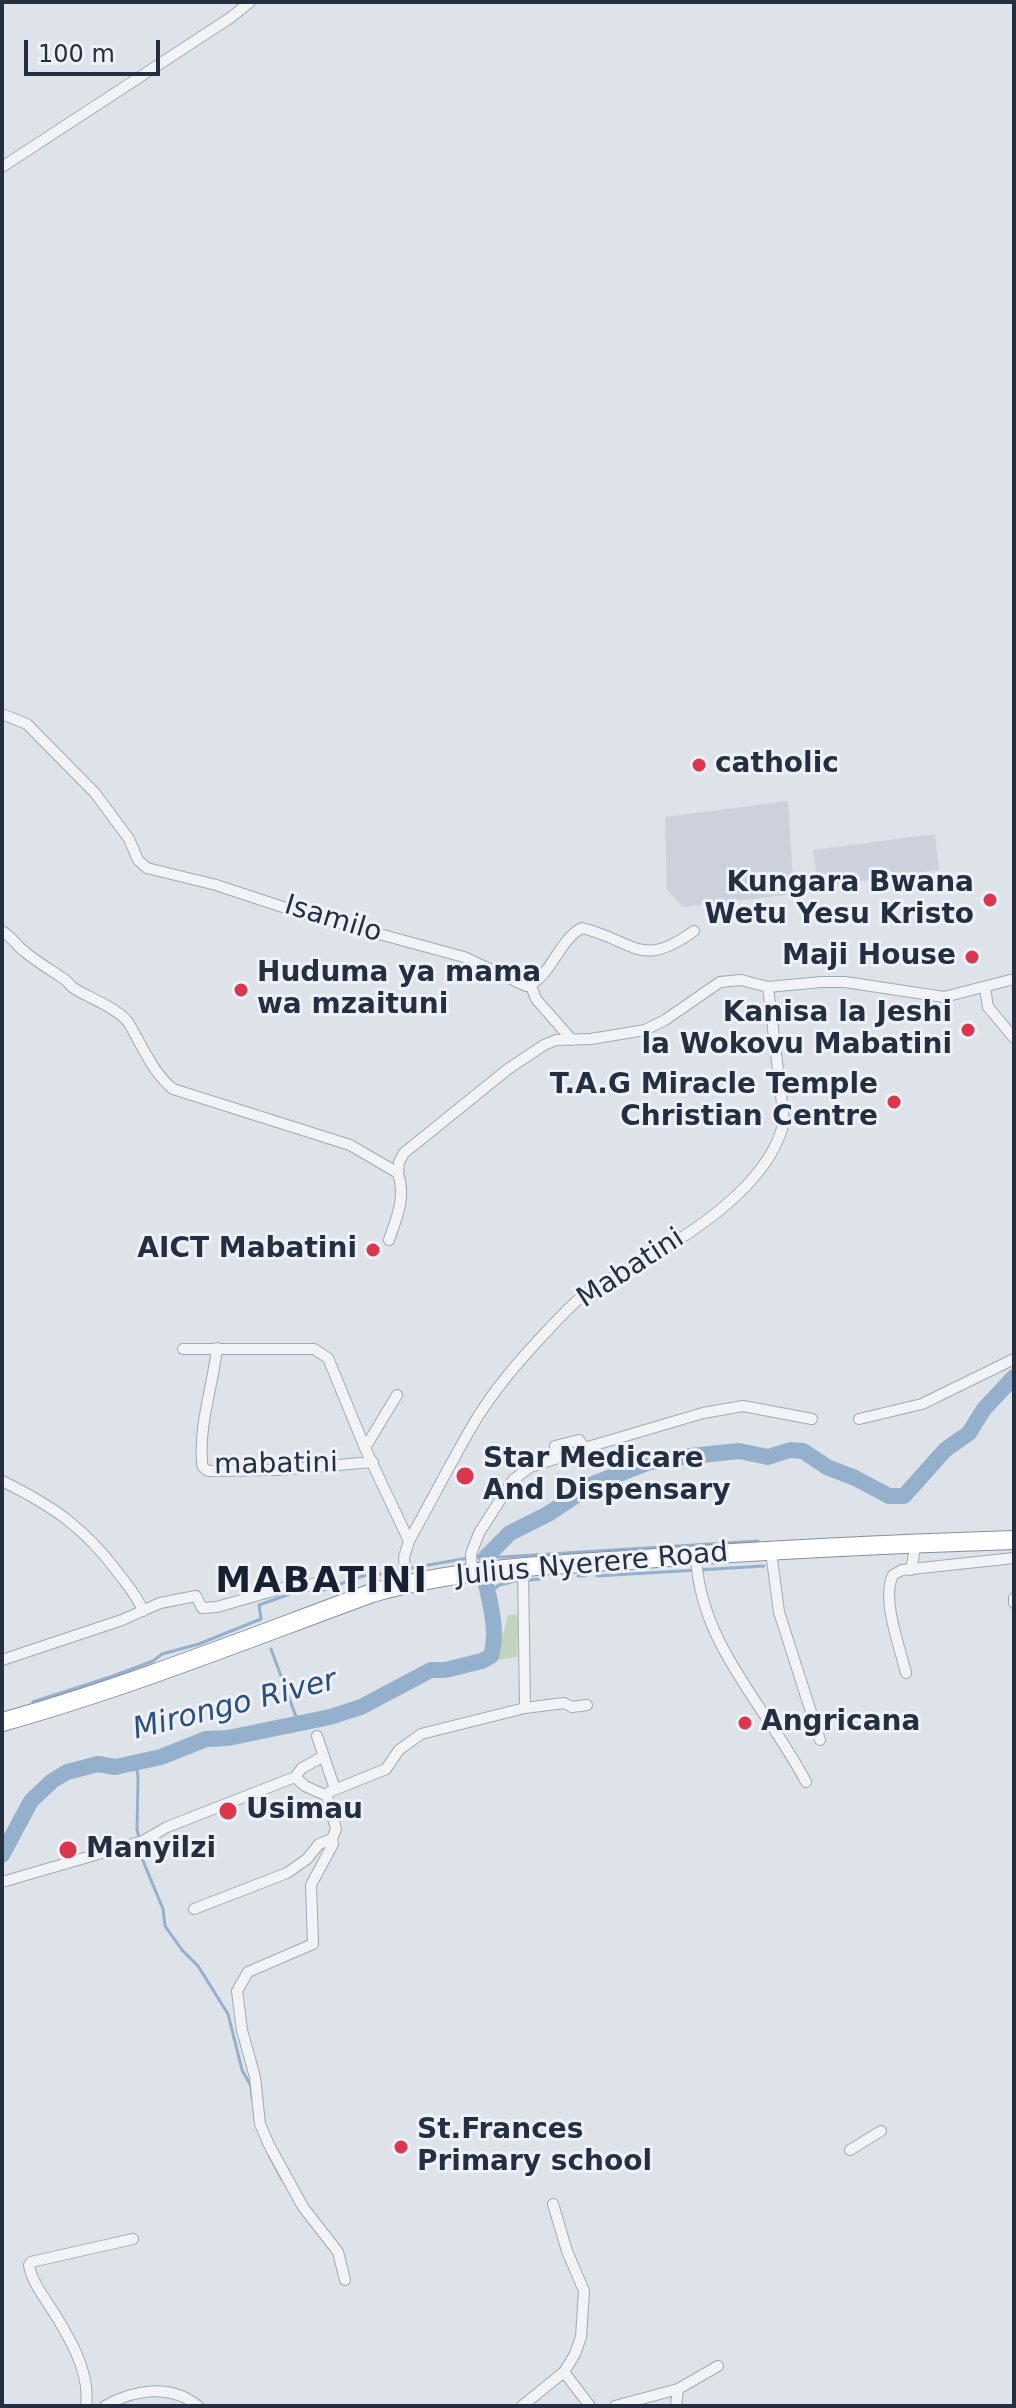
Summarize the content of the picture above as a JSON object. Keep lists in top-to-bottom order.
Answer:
{
  "streets": {
    "highway": ["Julius Nyerere Road"],
    "street": ["Isamilo", "Mabatini", "mabatini"]
  },
  "crossings": [
    ["Mabatini", "Julius Nyerere Road"]
  ],
  "districts": ["MABATINI"],
  "water": ["Mirongo River"],
  "places": [
    "catholic",
    "Kungara Bwana Wetu Yesu Kristo",
    "Maji House",
    "Huduma ya mama wa mzaituni",
    "Kanisa la Jeshi la Wokovu Mabatini",
    "T.A.G Miracle Temple Christian Centre",
    "AICT Mabatini",
    "Star Medicare And Dispensary",
    "Angricana",
    "Usimau",
    "Manyilzi",
    "St.Frances Primary school"
  ],
  "scale_bar": "100 m"
}
